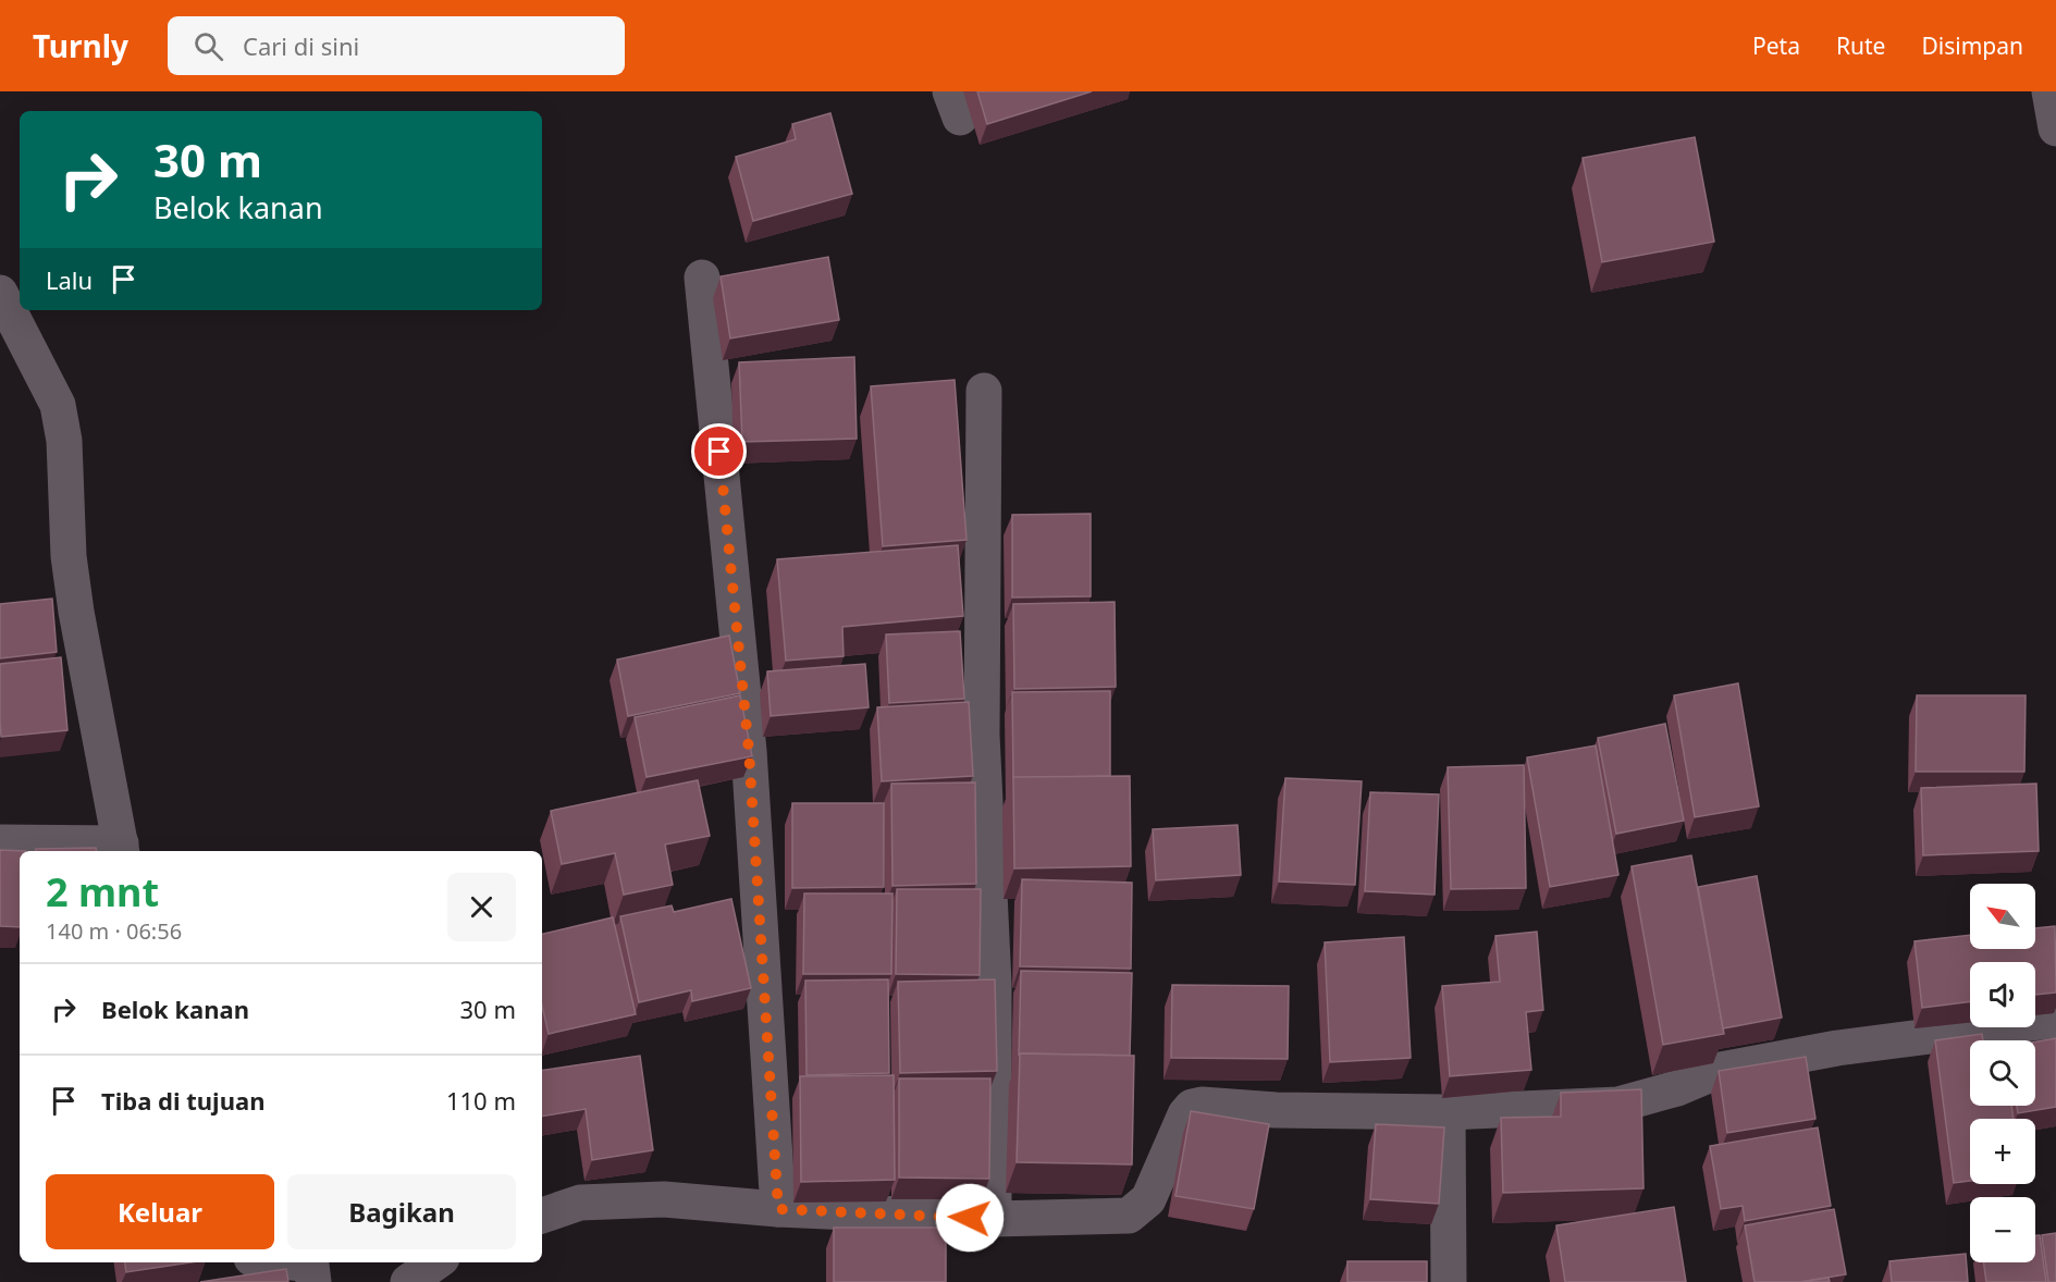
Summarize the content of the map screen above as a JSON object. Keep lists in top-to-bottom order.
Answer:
{
  "north": "top left",
  "page": {
    "header": "Turnly",
    "search": "Cari di sini",
    "nav": ["Peta", "Rute", "Disimpan"],
    "turn": ["30 m", "Belok kanan"],
    "then": "Lalu",
    "heading": ["2 mnt", "140 m · 06:56"],
    "map_buttons": ["+", "−"],
    "list": [
      {
        "name": "Belok kanan",
        "value": "30 m"
      },
      {
        "name": "Tiba di tujuan",
        "value": "110 m"
      }
    ],
    "buttons": ["Keluar", "Bagikan"]
  }
}
